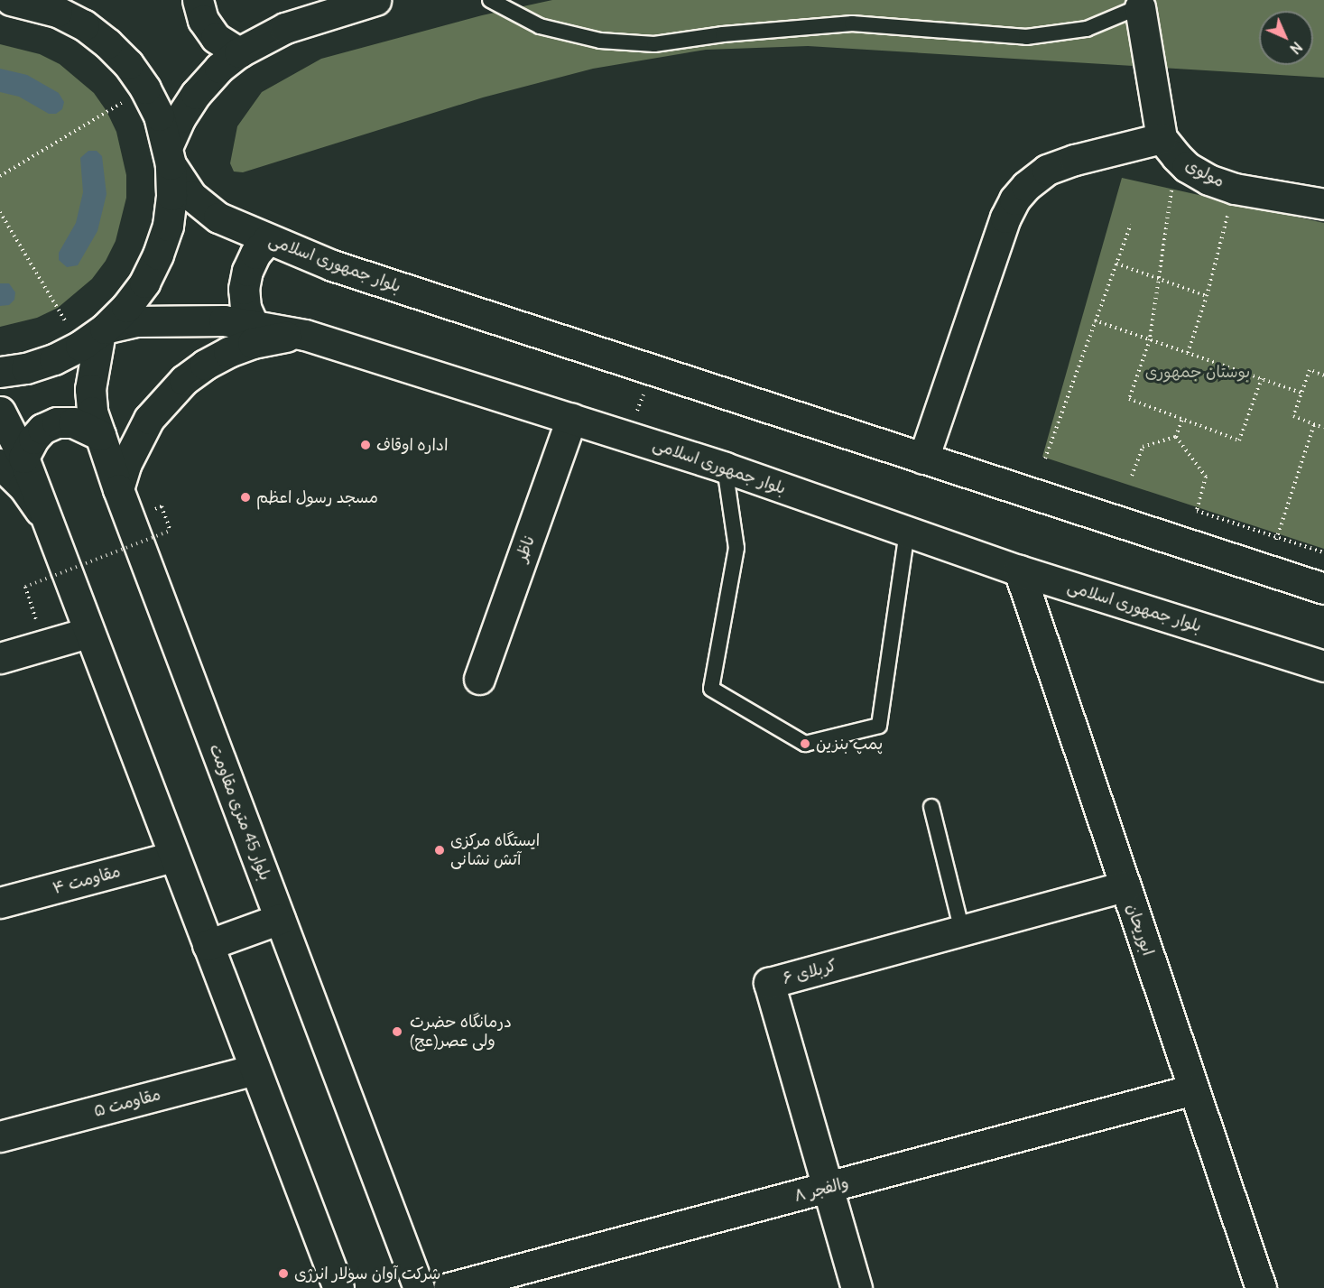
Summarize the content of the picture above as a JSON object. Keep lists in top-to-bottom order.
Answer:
{
  "streets": {
    "main road": [
      "مولوی",
      "بلوار جمهوری اسلامی",
      "ناظر",
      "بلوار 45 متری مقاومت",
      "مقاومت ۴",
      "ابوریحان",
      "کربلای ۶",
      "مقاومت ۵",
      "والفجر ۸"
    ]
  },
  "crossings": [
    ["بلوار جمهوری اسلامی", "ناظر"],
    ["بلوار جمهوری اسلامی", "بلوار 45 متری مقاومت"],
    ["بلوار جمهوری اسلامی", "ابوریحان"],
    ["ابوریحان", "کربلای ۶"],
    ["ابوریحان", "والفجر ۸"],
    ["کربلای ۶", "والفجر ۸"]
  ],
  "parks": ["بوستان جمهوری"],
  "places": [
    "اداره اوقاف",
    "مسجد رسول اعظم",
    "پمپ بنزین",
    "ایستگاه مرکزی آتش نشانی",
    "درمانگاه حضرت ولی عصر(عج)",
    "شرکت آوان سولار انرژی"
  ],
  "north": "bottom right"
}
